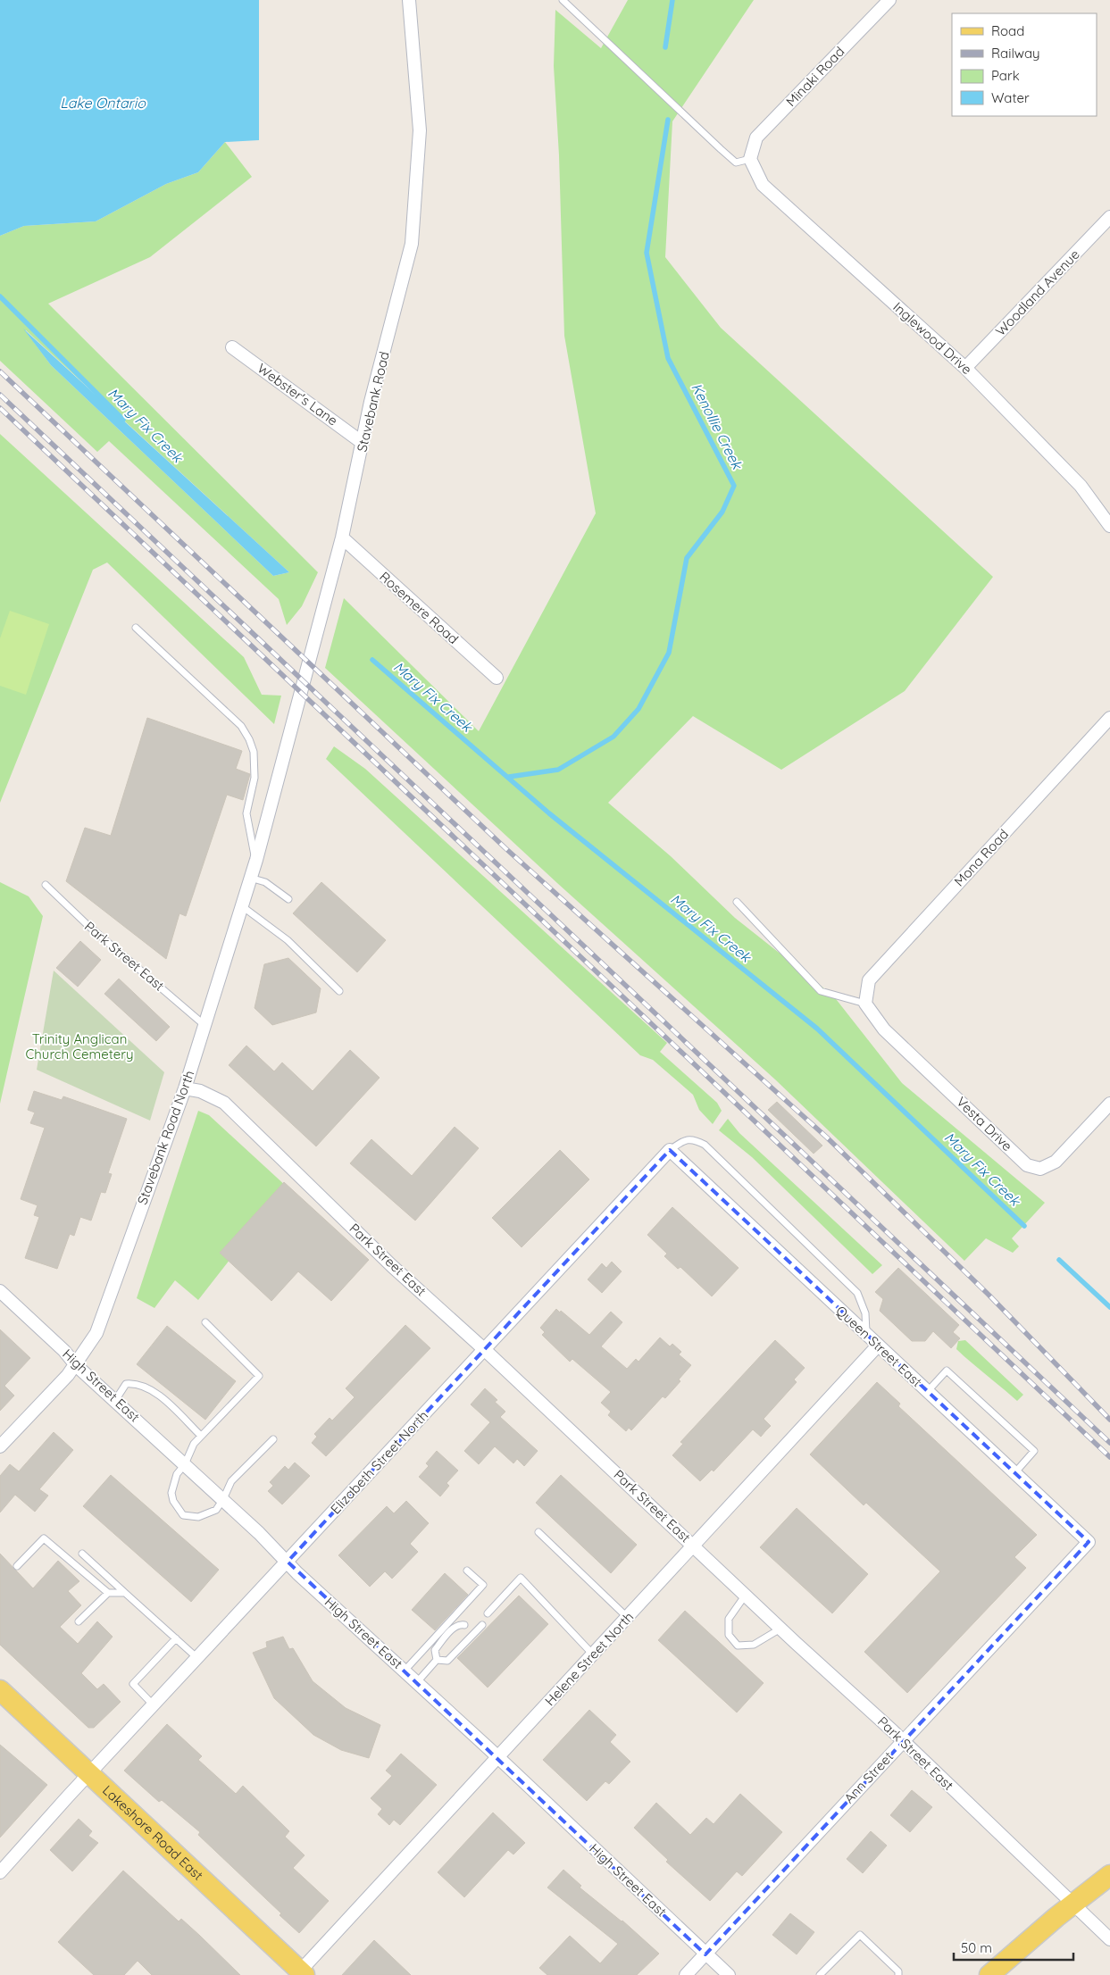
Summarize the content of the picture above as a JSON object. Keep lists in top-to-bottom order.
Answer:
{
  "streets": {
    "main road": ["Lakeshore Road East"],
    "street": [
      "Minaki Road",
      "Woodland Avenue",
      "Inglewood Drive",
      "Webster's Lane",
      "Stavebank Road",
      "Rosemere Road",
      "Mona Road",
      "Park Street East",
      "Vesta Drive",
      "Stavebank Road North",
      "Queen Street East",
      "High Street East",
      "Elizabeth Street North",
      "Helene Street North",
      "Ann Street"
    ]
  },
  "crossings": [
    ["Minaki Road", "Inglewood Drive"],
    ["Woodland Avenue", "Inglewood Drive"],
    ["Webster's Lane", "Stavebank Road"],
    ["Stavebank Road", "Rosemere Road"],
    ["Stavebank Road", "Stavebank Road North"],
    ["Mona Road", "Vesta Drive"],
    ["Park Street East", "Stavebank Road North"],
    ["Park Street East", "Elizabeth Street North"],
    ["Park Street East", "Helene Street North"],
    ["Park Street East", "Ann Street"],
    ["Stavebank Road North", "High Street East"],
    ["Queen Street East", "Elizabeth Street North"],
    ["Queen Street East", "Helene Street North"],
    ["Queen Street East", "Ann Street"],
    ["High Street East", "Elizabeth Street North"],
    ["High Street East", "Helene Street North"],
    ["High Street East", "Ann Street"],
    ["Elizabeth Street North", "Lakeshore Road East"],
    ["Helene Street North", "Lakeshore Road East"]
  ],
  "water": ["Lake Ontario", "Mary Fix Creek", "Kenollie Creek"],
  "parks": ["Trinity Anglican Church Cemetery"],
  "legend": [
    "Road",
    "Railway",
    "Park",
    "Water"
  ],
  "scale_bar": "50 m"
}
